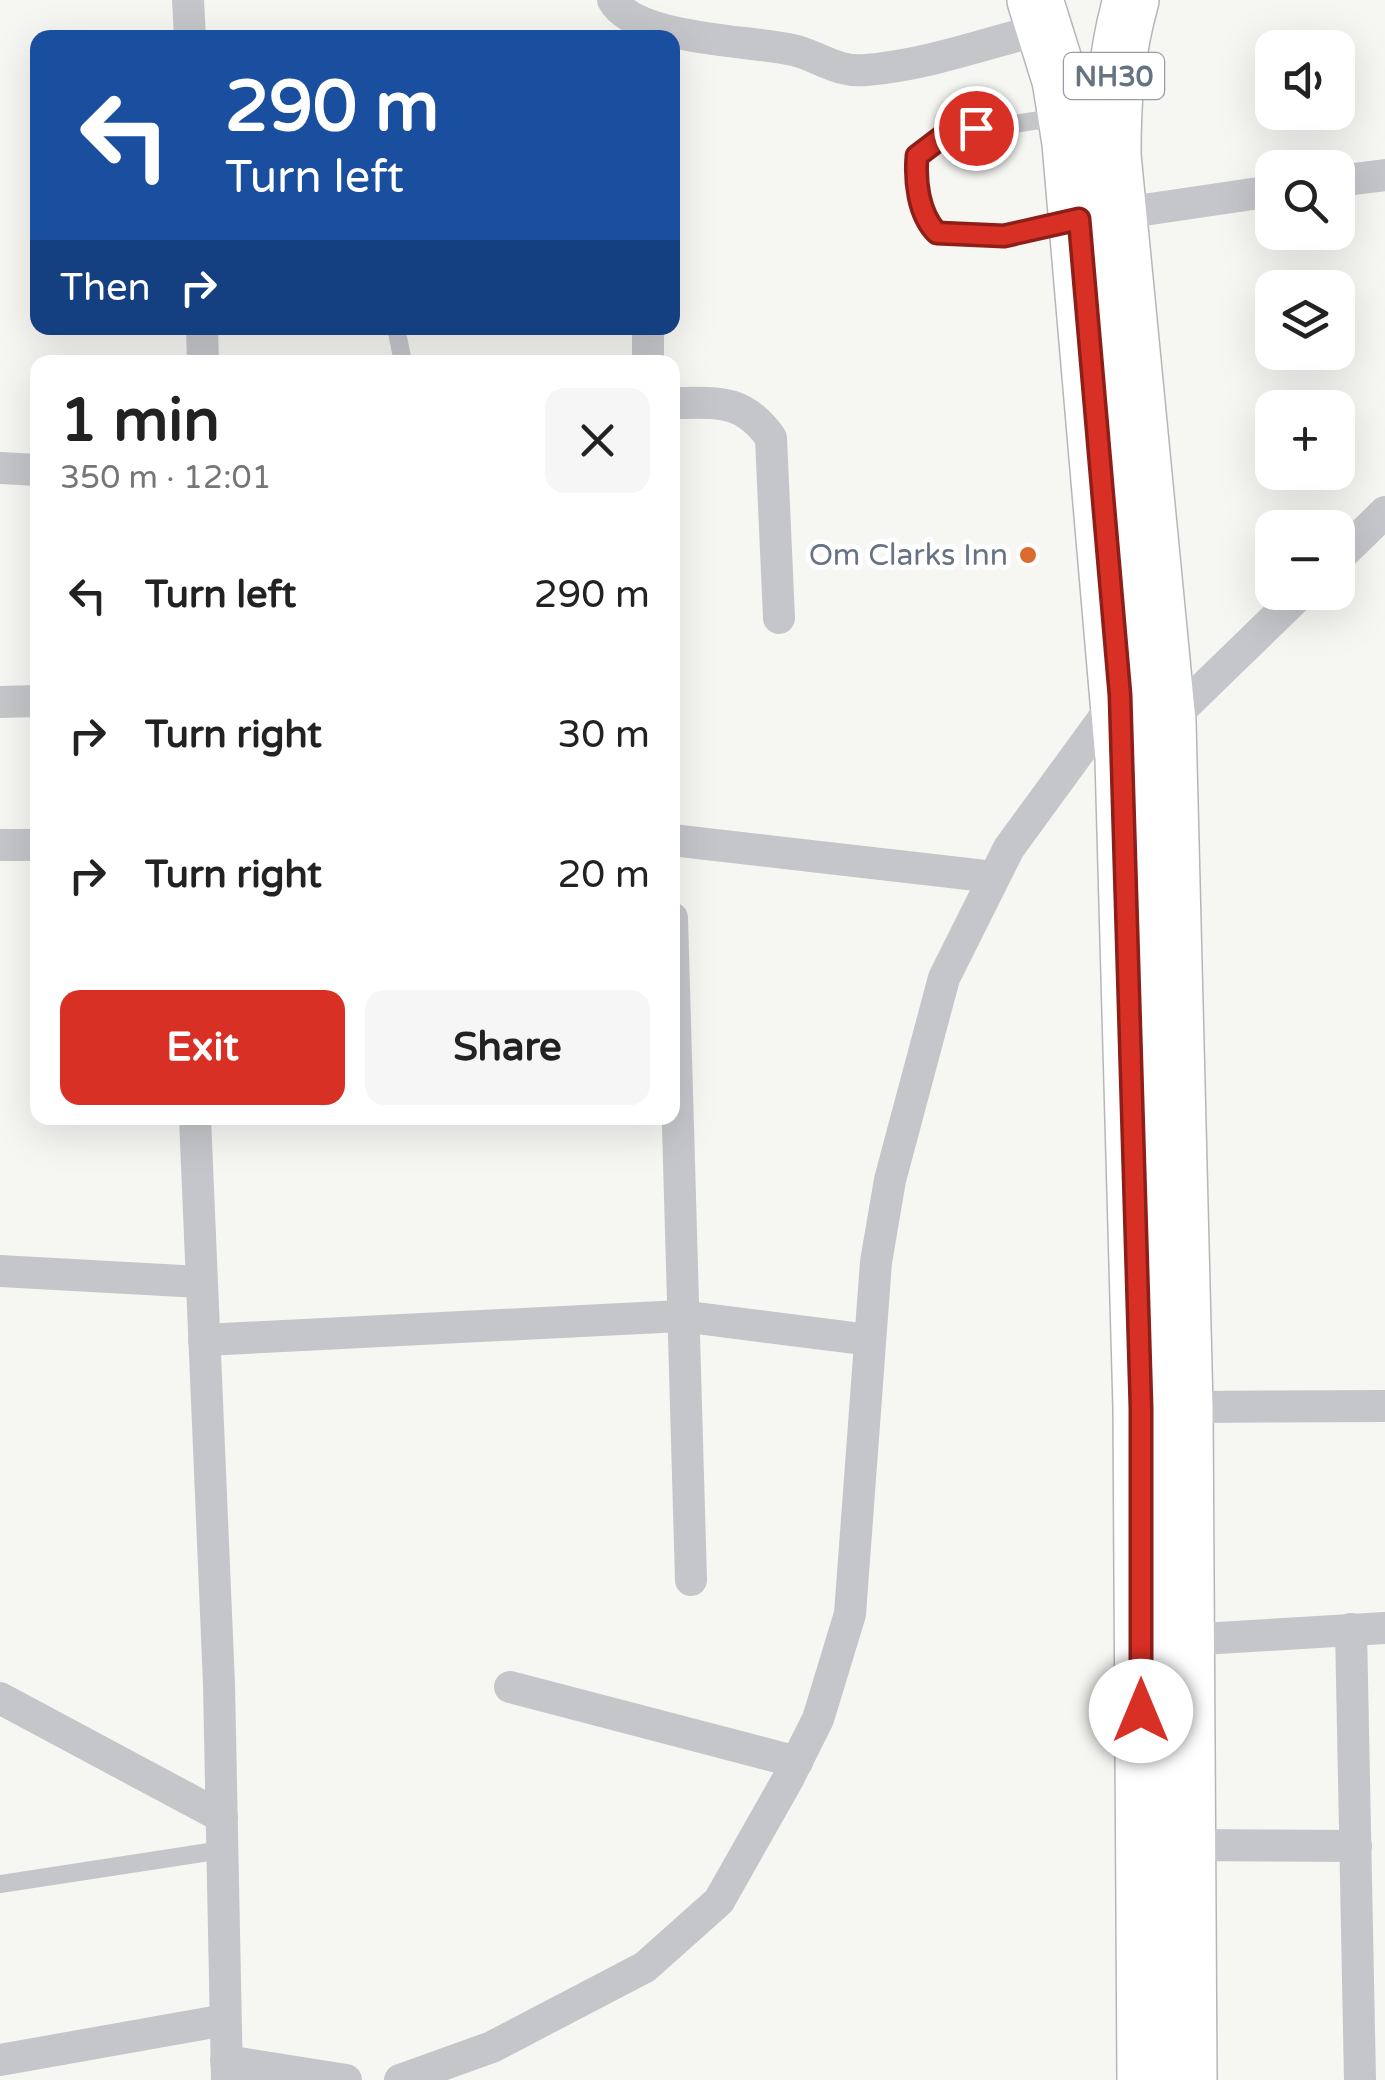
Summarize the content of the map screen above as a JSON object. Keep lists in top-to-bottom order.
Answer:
{
  "streets": {
    "highway": ["NH30"]
  },
  "places": ["Om Clarks Inn"],
  "page": {
    "map_buttons": ["+", "−"],
    "turn": ["290 m", "Turn left"],
    "then": "Then",
    "heading": ["1 min", "350 m · 12:01"],
    "list": [
      {
        "name": "Turn left",
        "value": "290 m"
      },
      {
        "name": "Turn right",
        "value": "30 m"
      },
      {
        "name": "Turn right",
        "value": "20 m"
      }
    ],
    "buttons": ["Exit", "Share"]
  }
}
